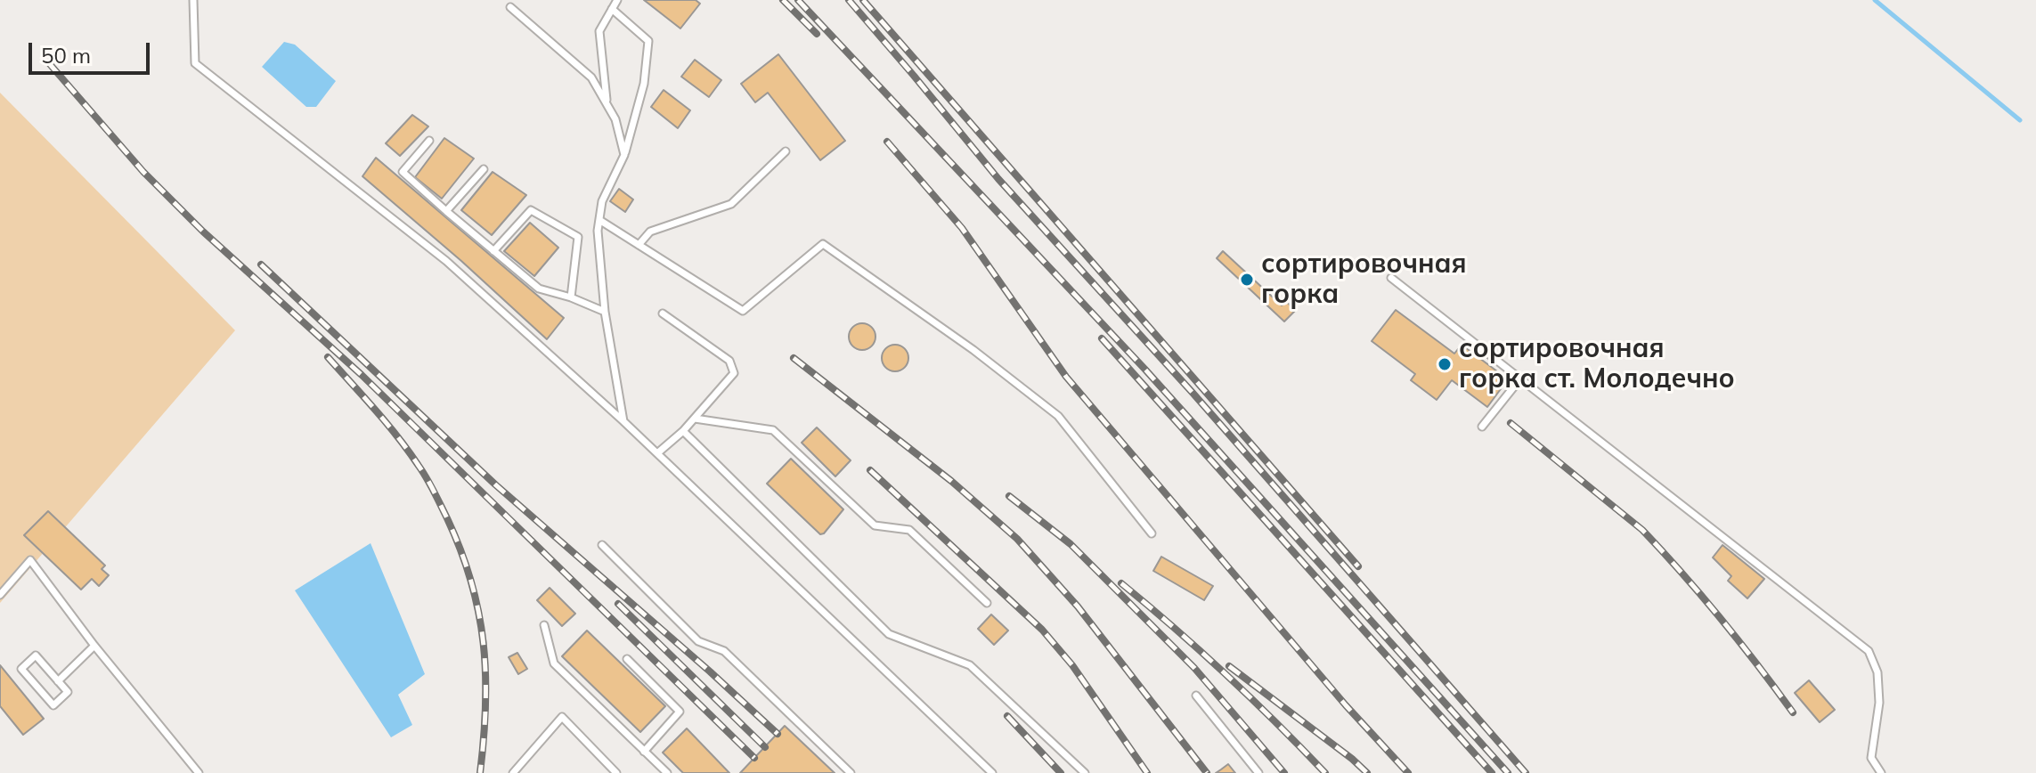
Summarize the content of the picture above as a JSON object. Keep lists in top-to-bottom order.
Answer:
{
  "places": ["сортировочная горка", "сортировочная горка ст. Молодечно"],
  "scale_bar": "50 m"
}
